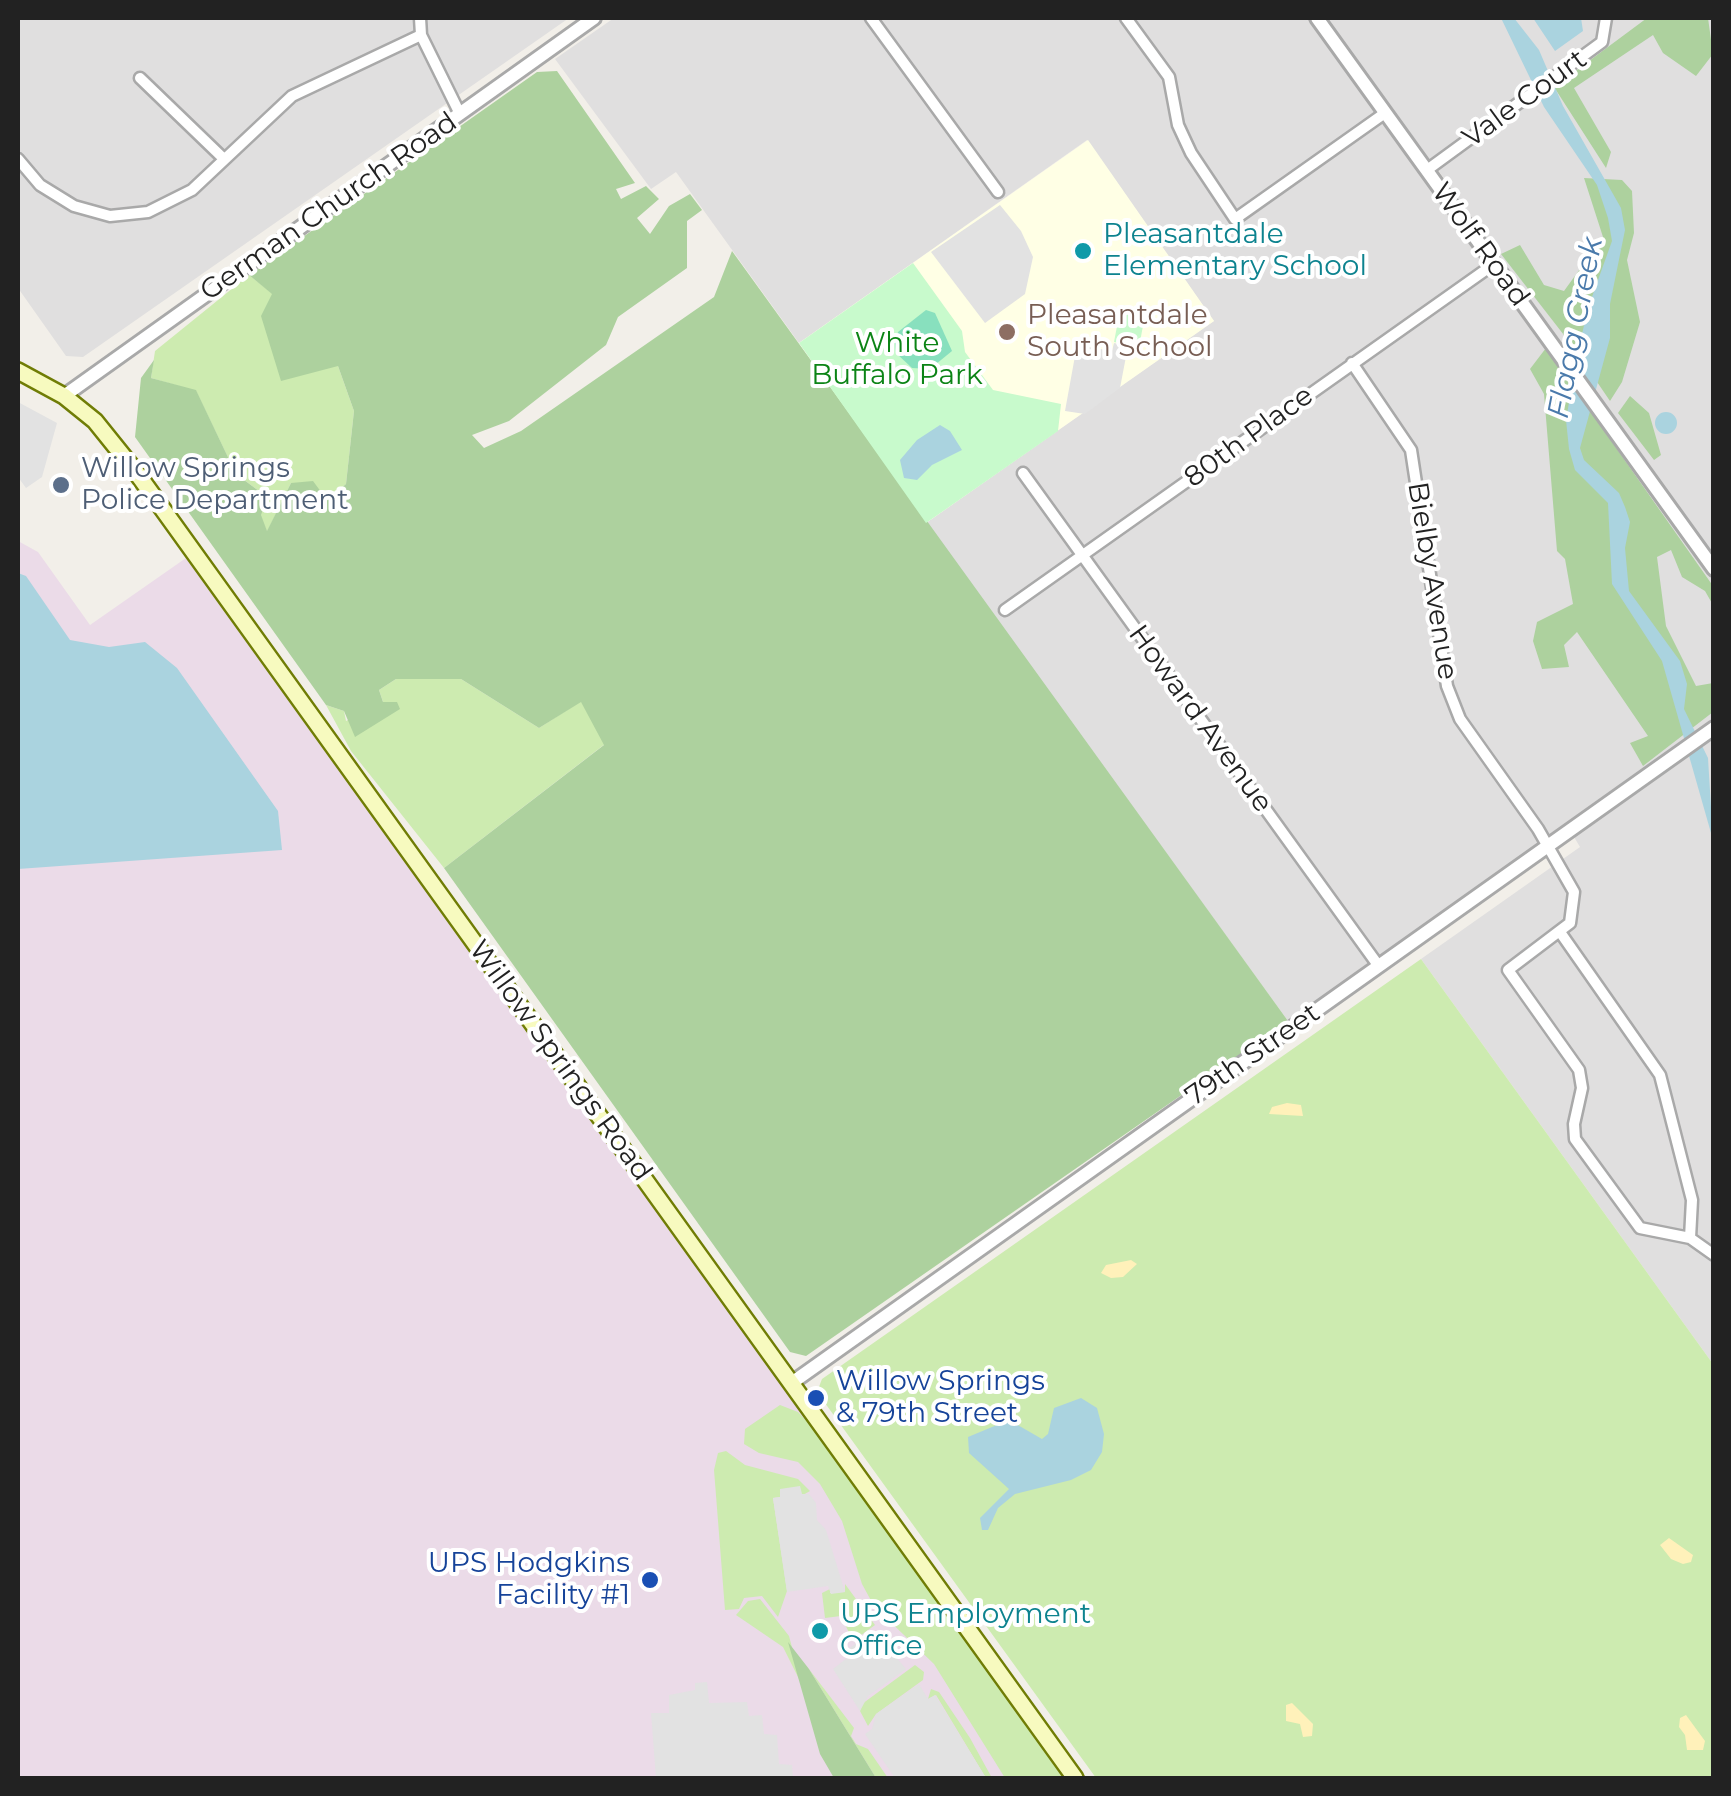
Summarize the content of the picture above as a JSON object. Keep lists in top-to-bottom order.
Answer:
{
  "streets": {
    "main road": ["Willow Springs Road"],
    "street": [
      "Vale Court",
      "German Church Road",
      "Wolf Road",
      "80th Place",
      "Bielby Avenue",
      "Howard Avenue",
      "79th Street"
    ]
  },
  "crossings": [
    ["Vale Court", "Wolf Road"],
    ["German Church Road", "Willow Springs Road"],
    ["Wolf Road", "80th Place"],
    ["80th Place", "Bielby Avenue"],
    ["80th Place", "Howard Avenue"],
    ["Bielby Avenue", "79th Street"],
    ["Howard Avenue", "79th Street"],
    ["79th Street", "Willow Springs Road"]
  ],
  "water": ["Flagg Creek"],
  "parks": ["White Buffalo Park"],
  "places": [
    "Pleasantdale Elementary School",
    "Pleasantdale South School",
    "Willow Springs Police Department",
    "Willow Springs & 79th Street",
    "UPS Hodgkins Facility #1",
    "UPS Employment Office"
  ]
}
